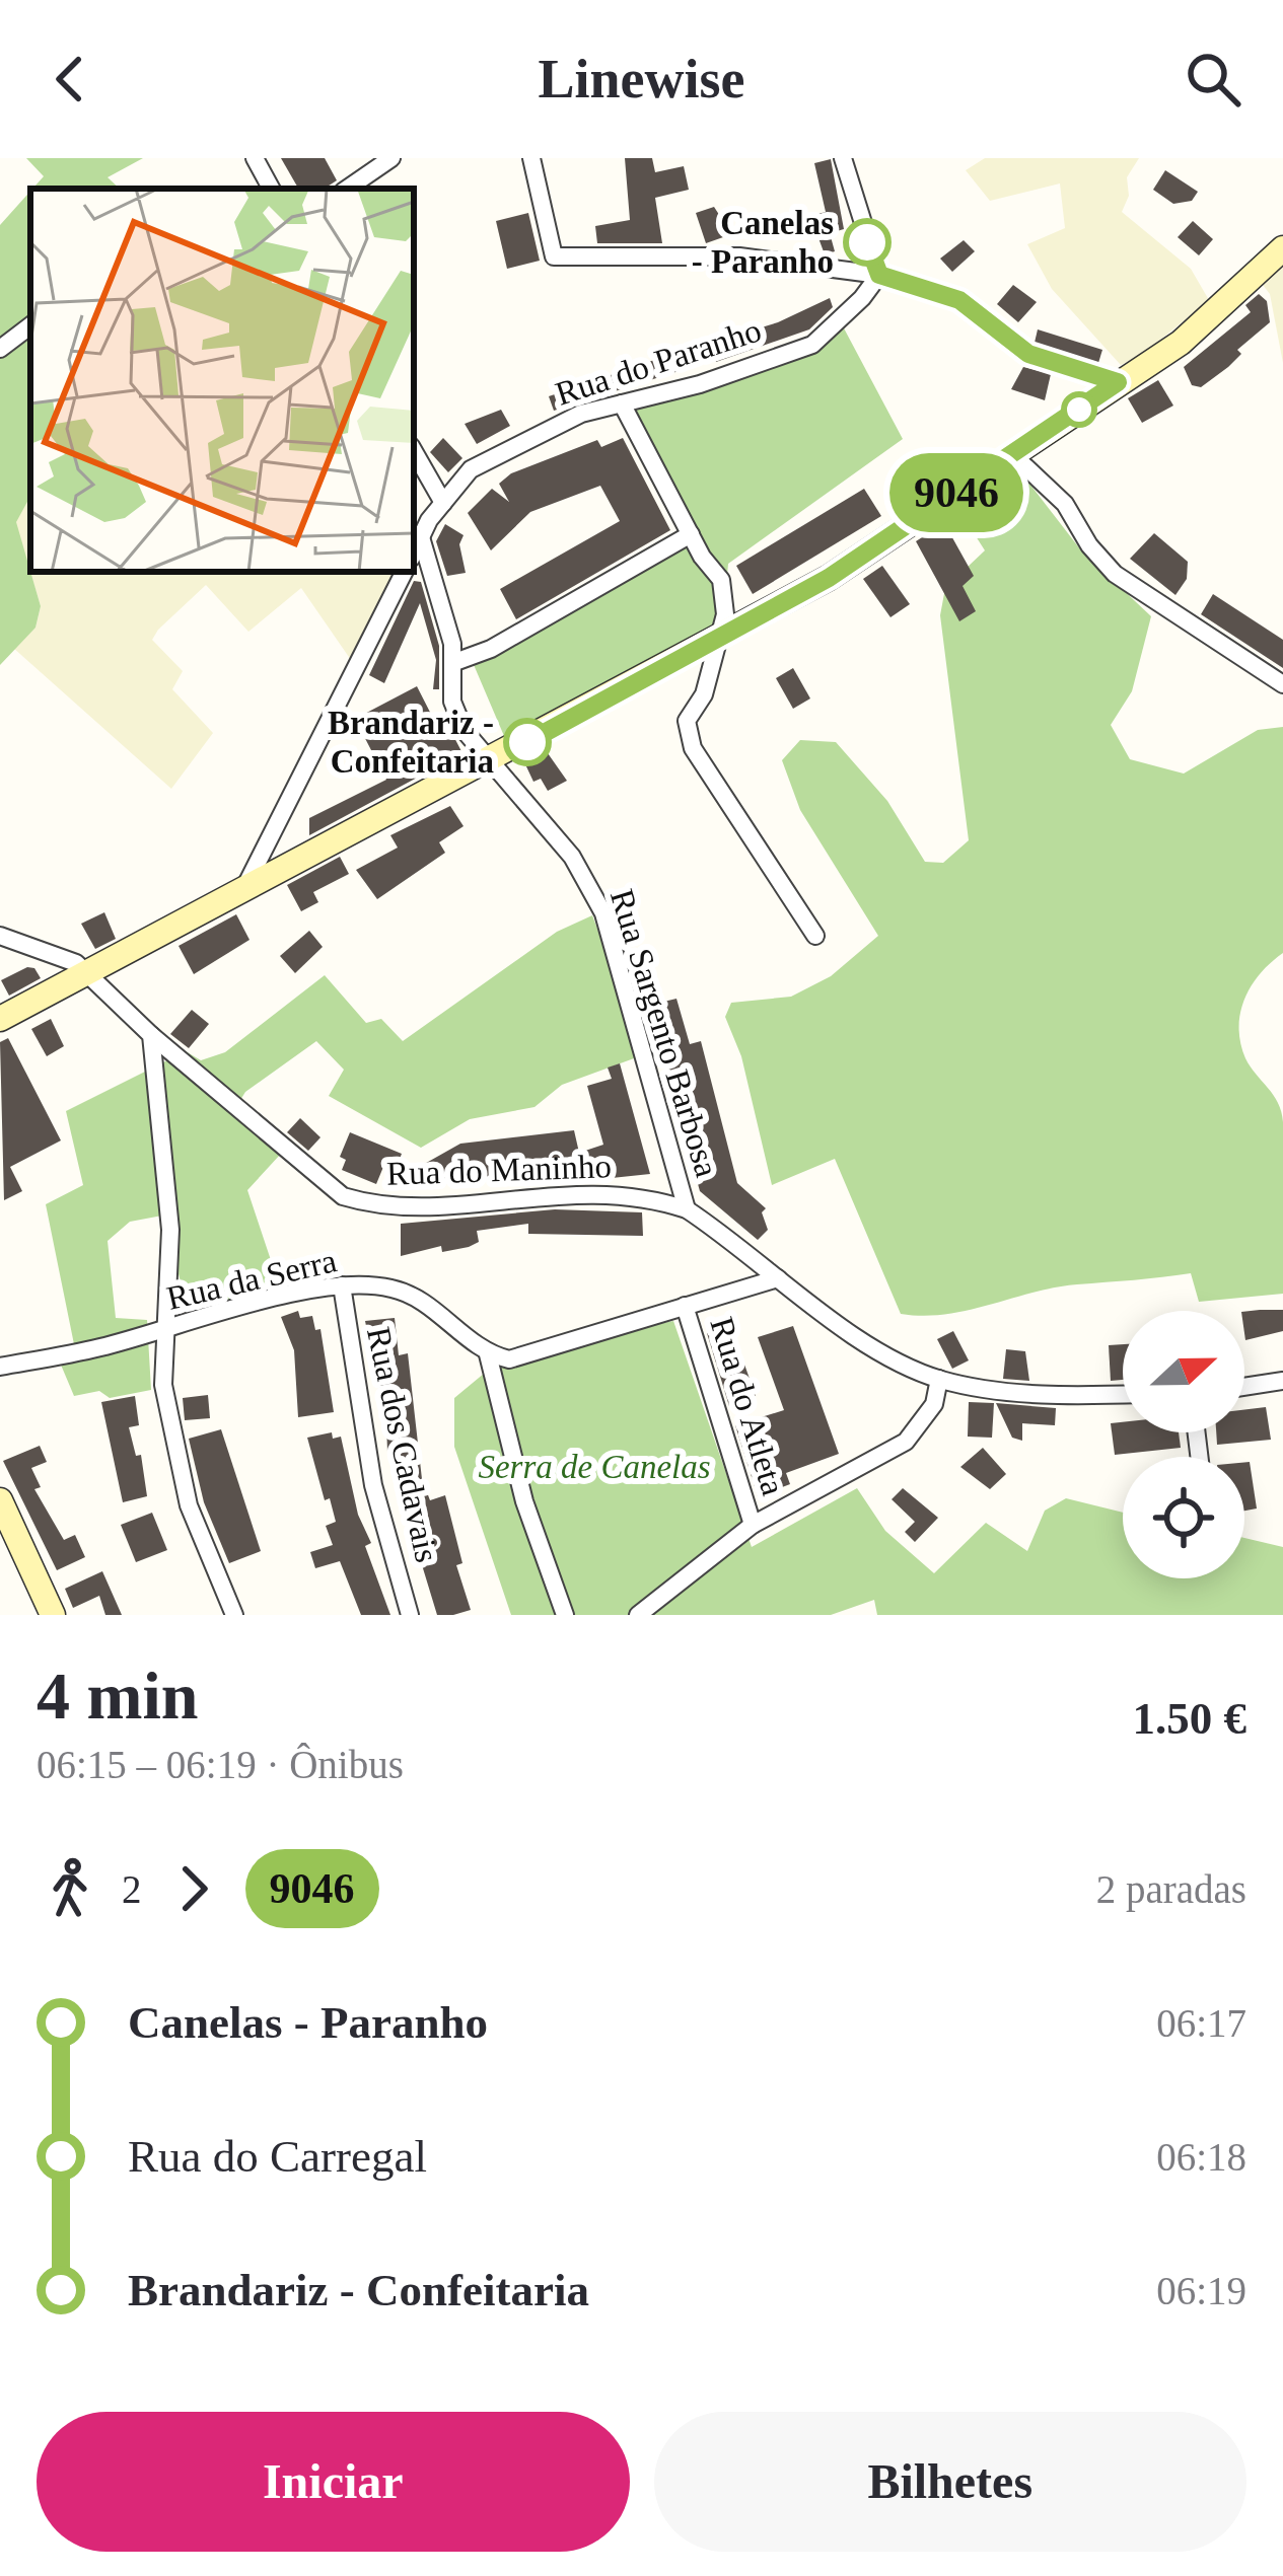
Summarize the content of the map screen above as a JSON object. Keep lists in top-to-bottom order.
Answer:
{
  "streets": {
    "street": [
      "Rua do Paranho",
      "Rua Sargento Barbosa",
      "Rua do Maninho",
      "Rua da Serra",
      "Rua do Atleta",
      "Rua dos Cadavais"
    ]
  },
  "crossings": [
    ["Rua do Paranho", "Rua Sargento Barbosa"],
    ["Rua Sargento Barbosa", "Rua do Maninho"],
    ["Rua da Serra", "Rua dos Cadavais"]
  ],
  "parks": ["Serra de Canelas"],
  "places": ["Canelas - Paranho", "Brandariz - Confeitaria"],
  "lines": ["bus line 9046"],
  "north": "right",
  "page": {
    "header": "Linewise",
    "on_map": "9046",
    "heading": ["4 min", "06:15 – 06:19 · Ônibus", "1.50 €"],
    "legs": ["2", "9046", "2 paradas"],
    "list": [
      {
        "name": "Canelas - Paranho",
        "value": "06:17"
      },
      {
        "name": "Rua do Carregal",
        "value": "06:18"
      },
      {
        "name": "Brandariz - Confeitaria",
        "value": "06:19"
      }
    ],
    "buttons": ["Iniciar", "Bilhetes"]
  }
}
